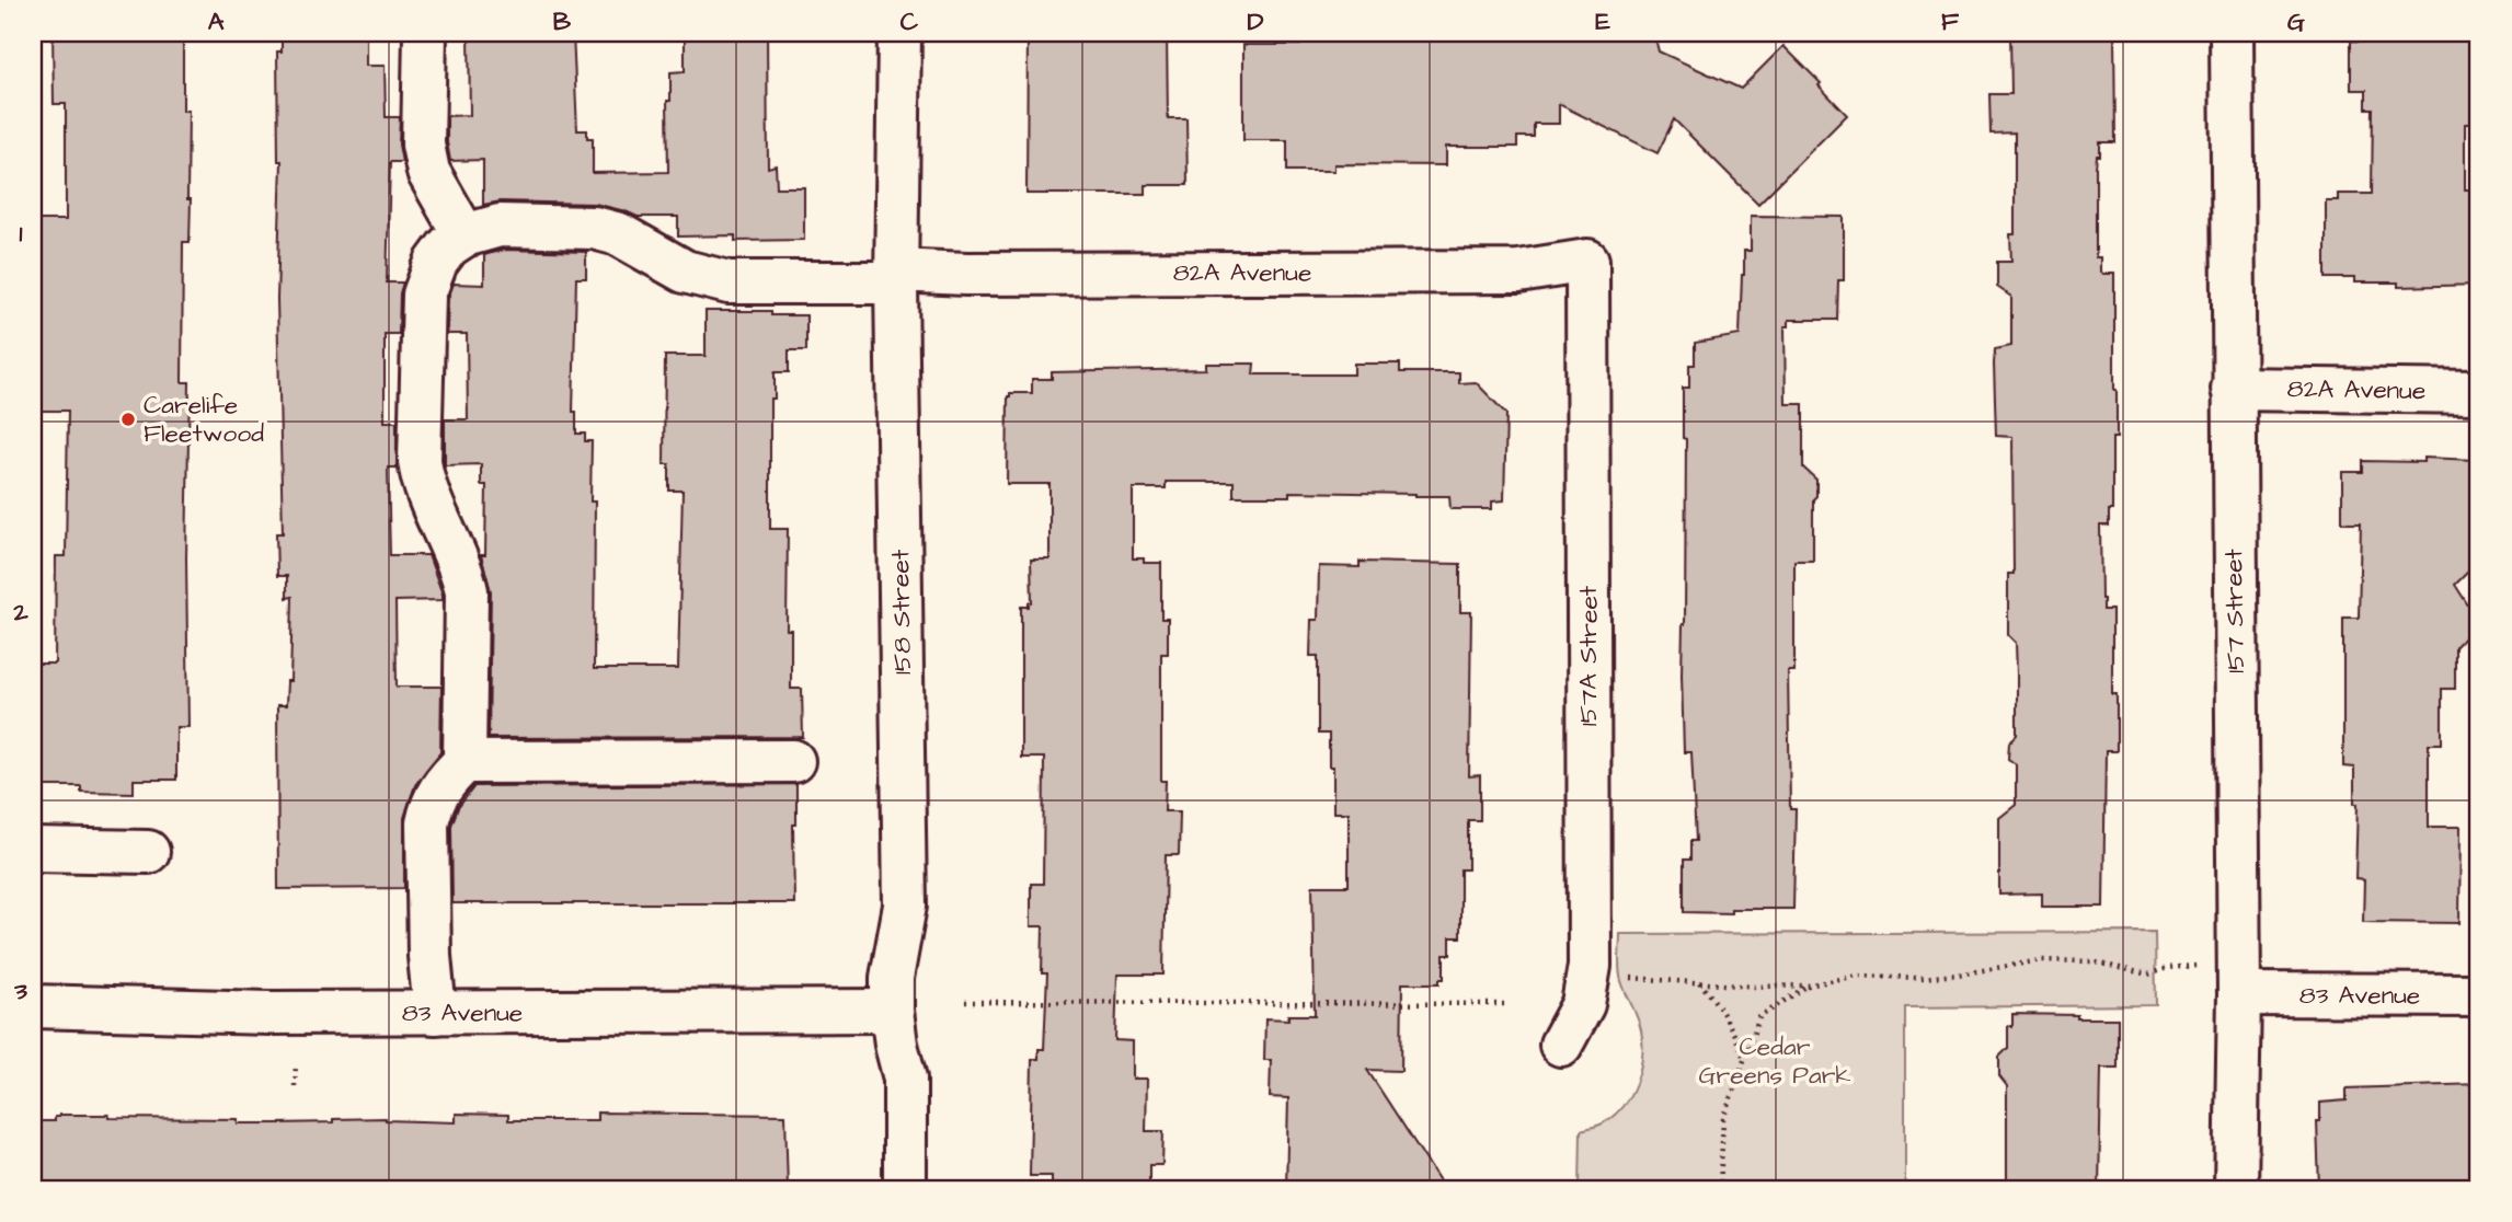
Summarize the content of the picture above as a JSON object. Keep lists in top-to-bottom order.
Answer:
{
  "streets": {
    "street": [
      "82A Avenue",
      "157 Street",
      "158 Street",
      "157A Street",
      "83 Avenue"
    ]
  },
  "crossings": [
    ["82A Avenue", "157 Street"],
    ["82A Avenue", "158 Street"],
    ["82A Avenue", "157A Street"],
    ["157 Street", "83 Avenue"],
    ["158 Street", "83 Avenue"]
  ],
  "parks": ["Cedar Greens Park"],
  "places": ["Carelife Fleetwood"],
  "grid": {
    "columns": [
      "A",
      "B",
      "C",
      "D",
      "E",
      "F",
      "G"
    ],
    "rows": ["1", "2", "3"]
  }
}
